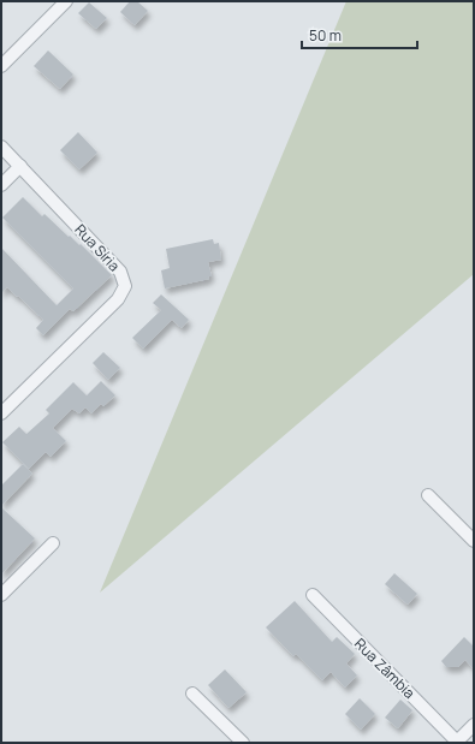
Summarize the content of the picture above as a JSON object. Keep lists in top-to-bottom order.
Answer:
{
  "streets": {
    "street": ["Rua Síria", "Rua Zâmbia"]
  },
  "scale_bar": "50 m"
}
